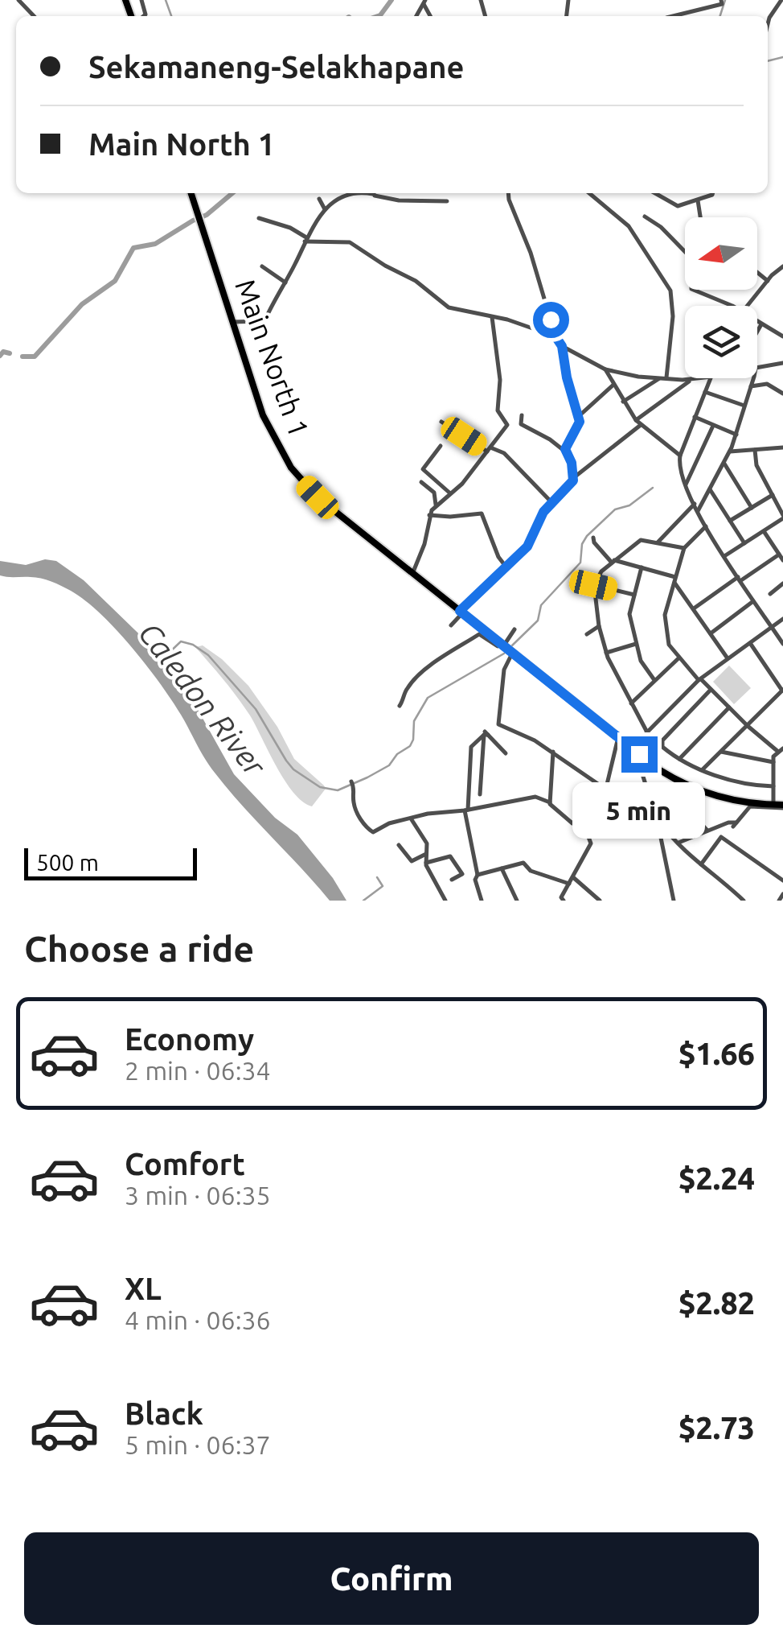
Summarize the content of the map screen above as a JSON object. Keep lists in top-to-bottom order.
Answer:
{
  "streets": {
    "main road": ["Main North 1"]
  },
  "water": ["Caledon River"],
  "scale_bar": "500 m",
  "north": "left",
  "page": {
    "banner": ["Sekamaneng-Selakhapane", "Main North 1"],
    "bubble": "5 min",
    "scale": "500 m",
    "heading": "Choose a ride",
    "list": [
      {
        "name": "Economy",
        "note": "2 min · 06:34",
        "value": "$1.66"
      },
      {
        "name": "Comfort",
        "note": "3 min · 06:35",
        "value": "$2.24"
      },
      {
        "name": "XL",
        "note": "4 min · 06:36",
        "value": "$2.82"
      },
      {
        "name": "Black",
        "note": "5 min · 06:37",
        "value": "$2.73"
      }
    ],
    "buttons": "Confirm"
  }
}
